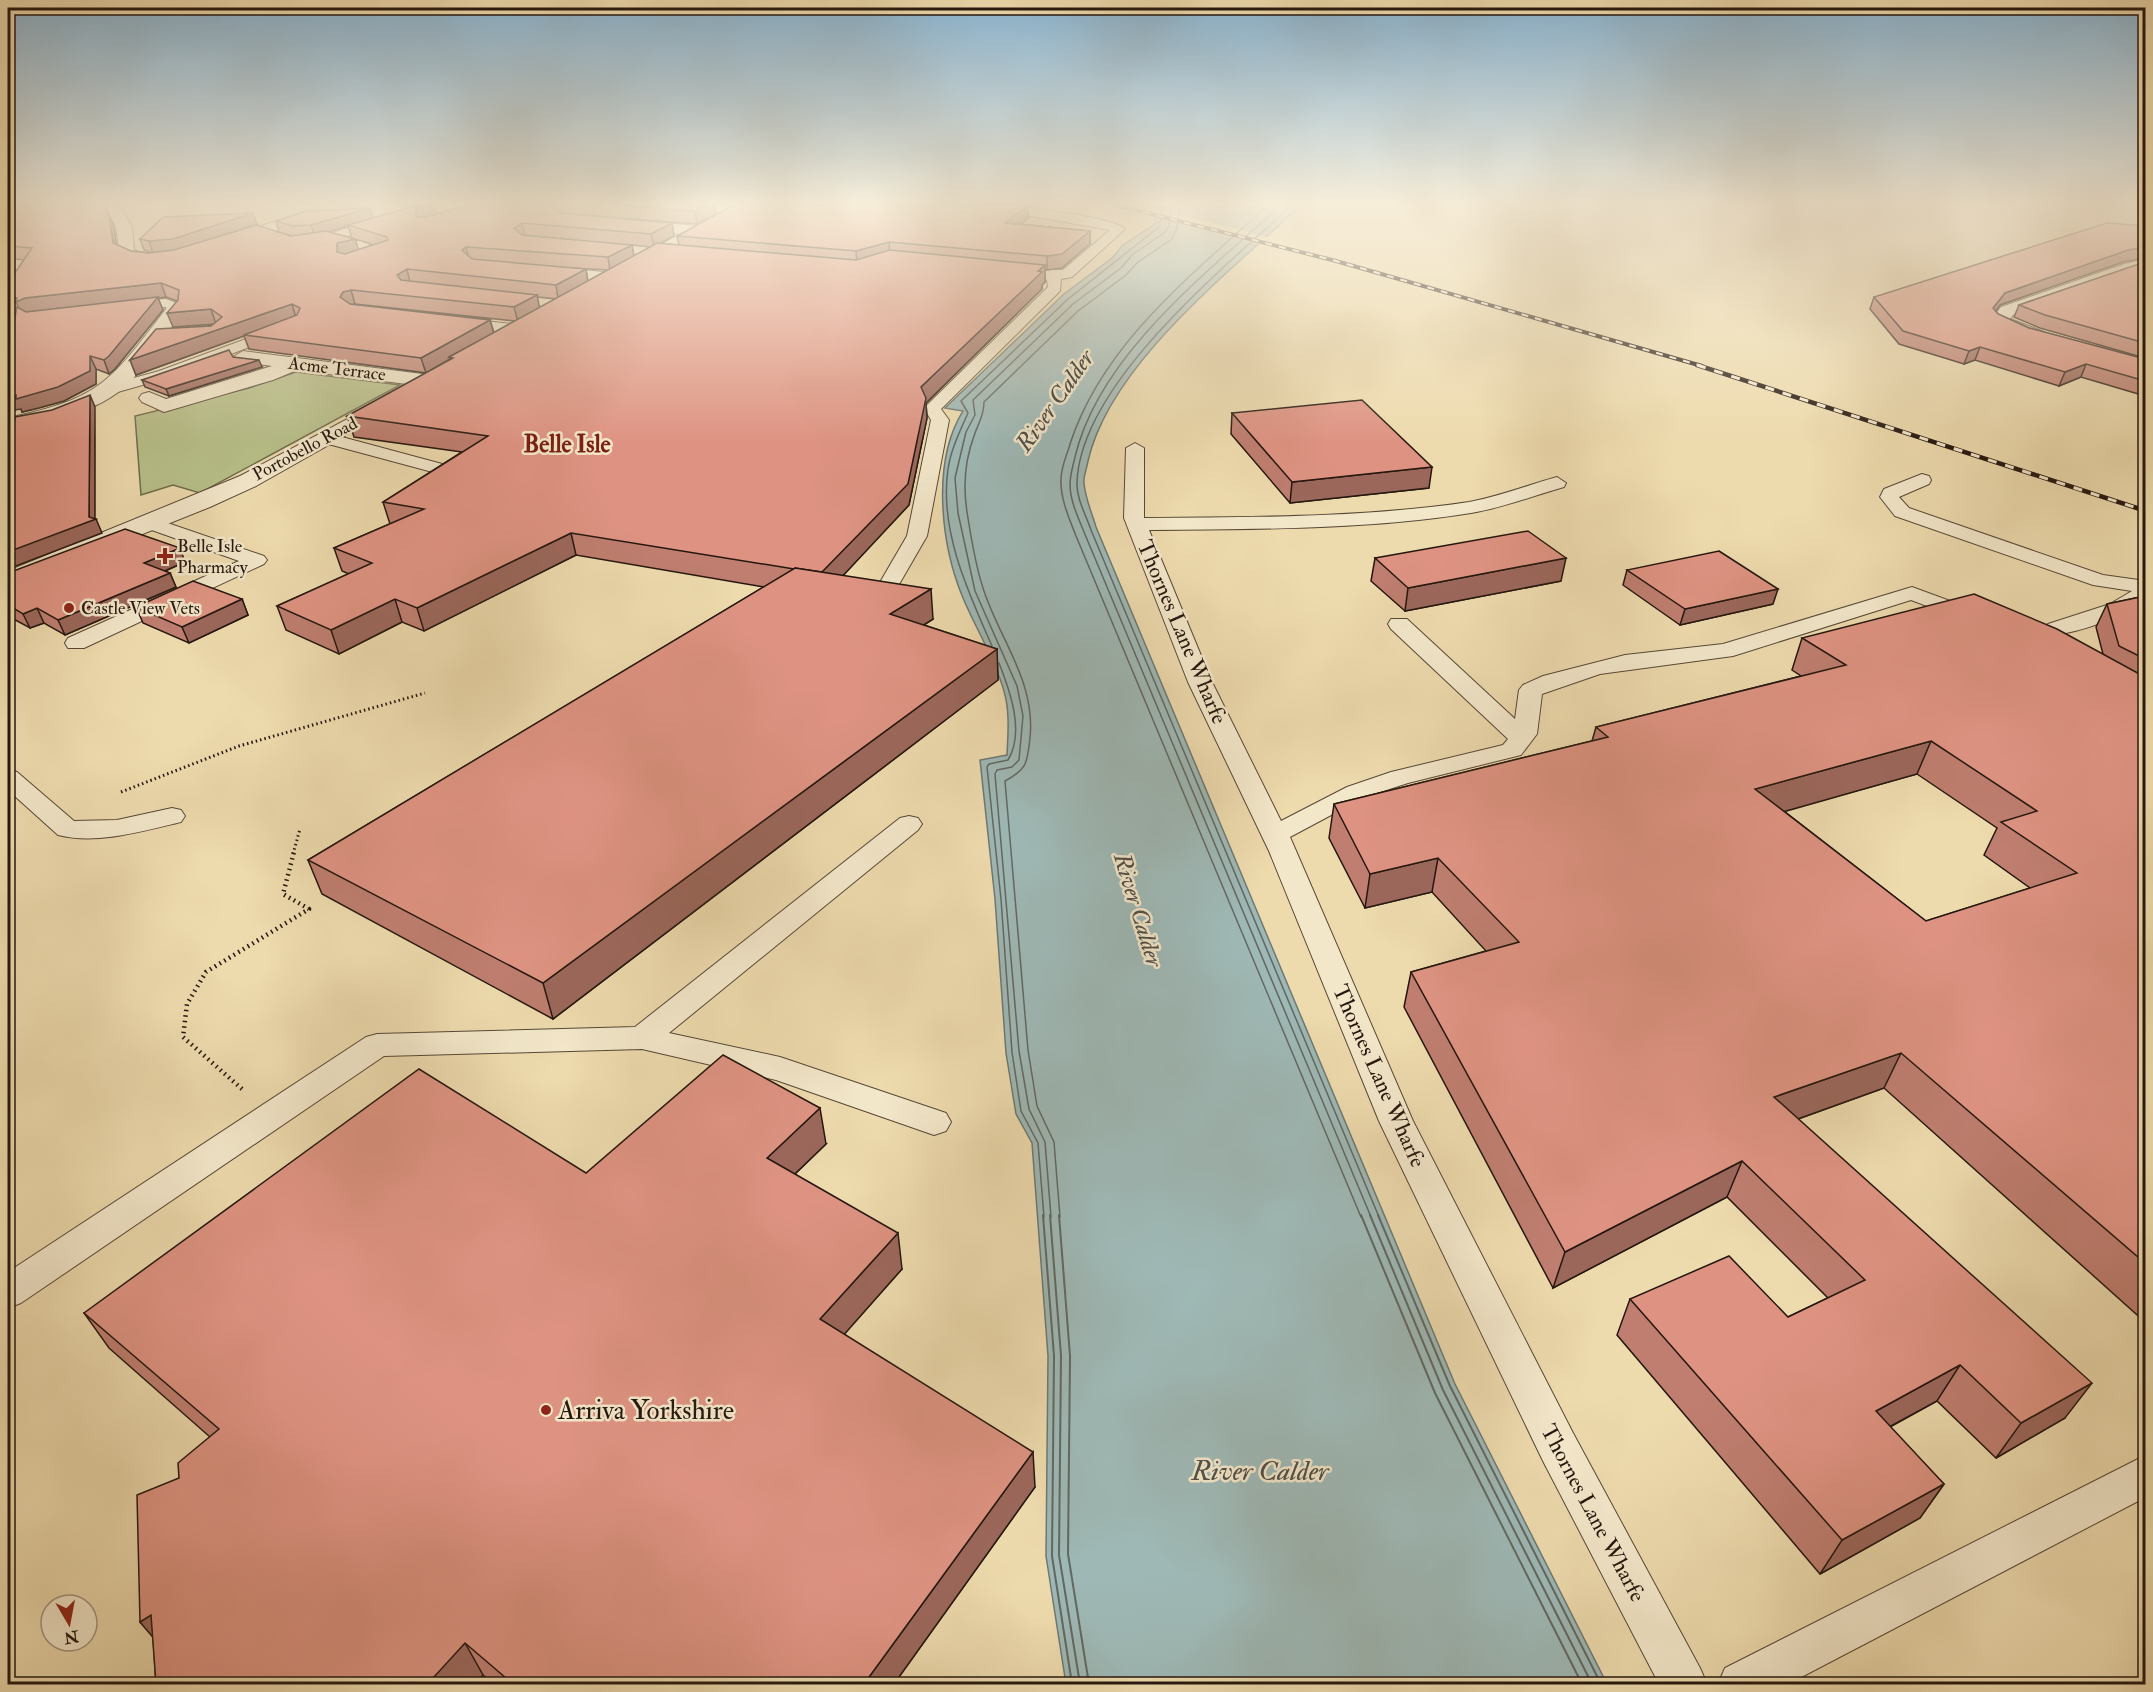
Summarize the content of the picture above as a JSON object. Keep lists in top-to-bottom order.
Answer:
{
  "streets": {
    "street": ["Acme Terrace", "Portobello Road"],
    "lane": ["Thornes Lane Wharfe"]
  },
  "crossings": [
    ["Acme Terrace", "Portobello Road"]
  ],
  "districts": ["Belle Isle"],
  "water": ["River Calder"],
  "places": {
    "health": ["Belle Isle Pharmacy"],
    "other": ["Castle View Vets", "Arriva Yorkshire"]
  },
  "north": "bottom"
}
